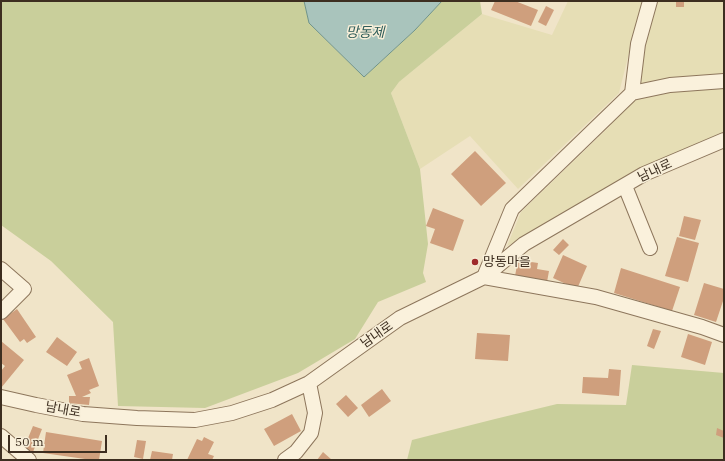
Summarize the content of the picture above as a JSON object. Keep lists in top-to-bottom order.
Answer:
{
  "streets": {
    "street": ["남내로"]
  },
  "water": ["망동제"],
  "places": ["망동마을"],
  "scale_bar": "50 m"
}
